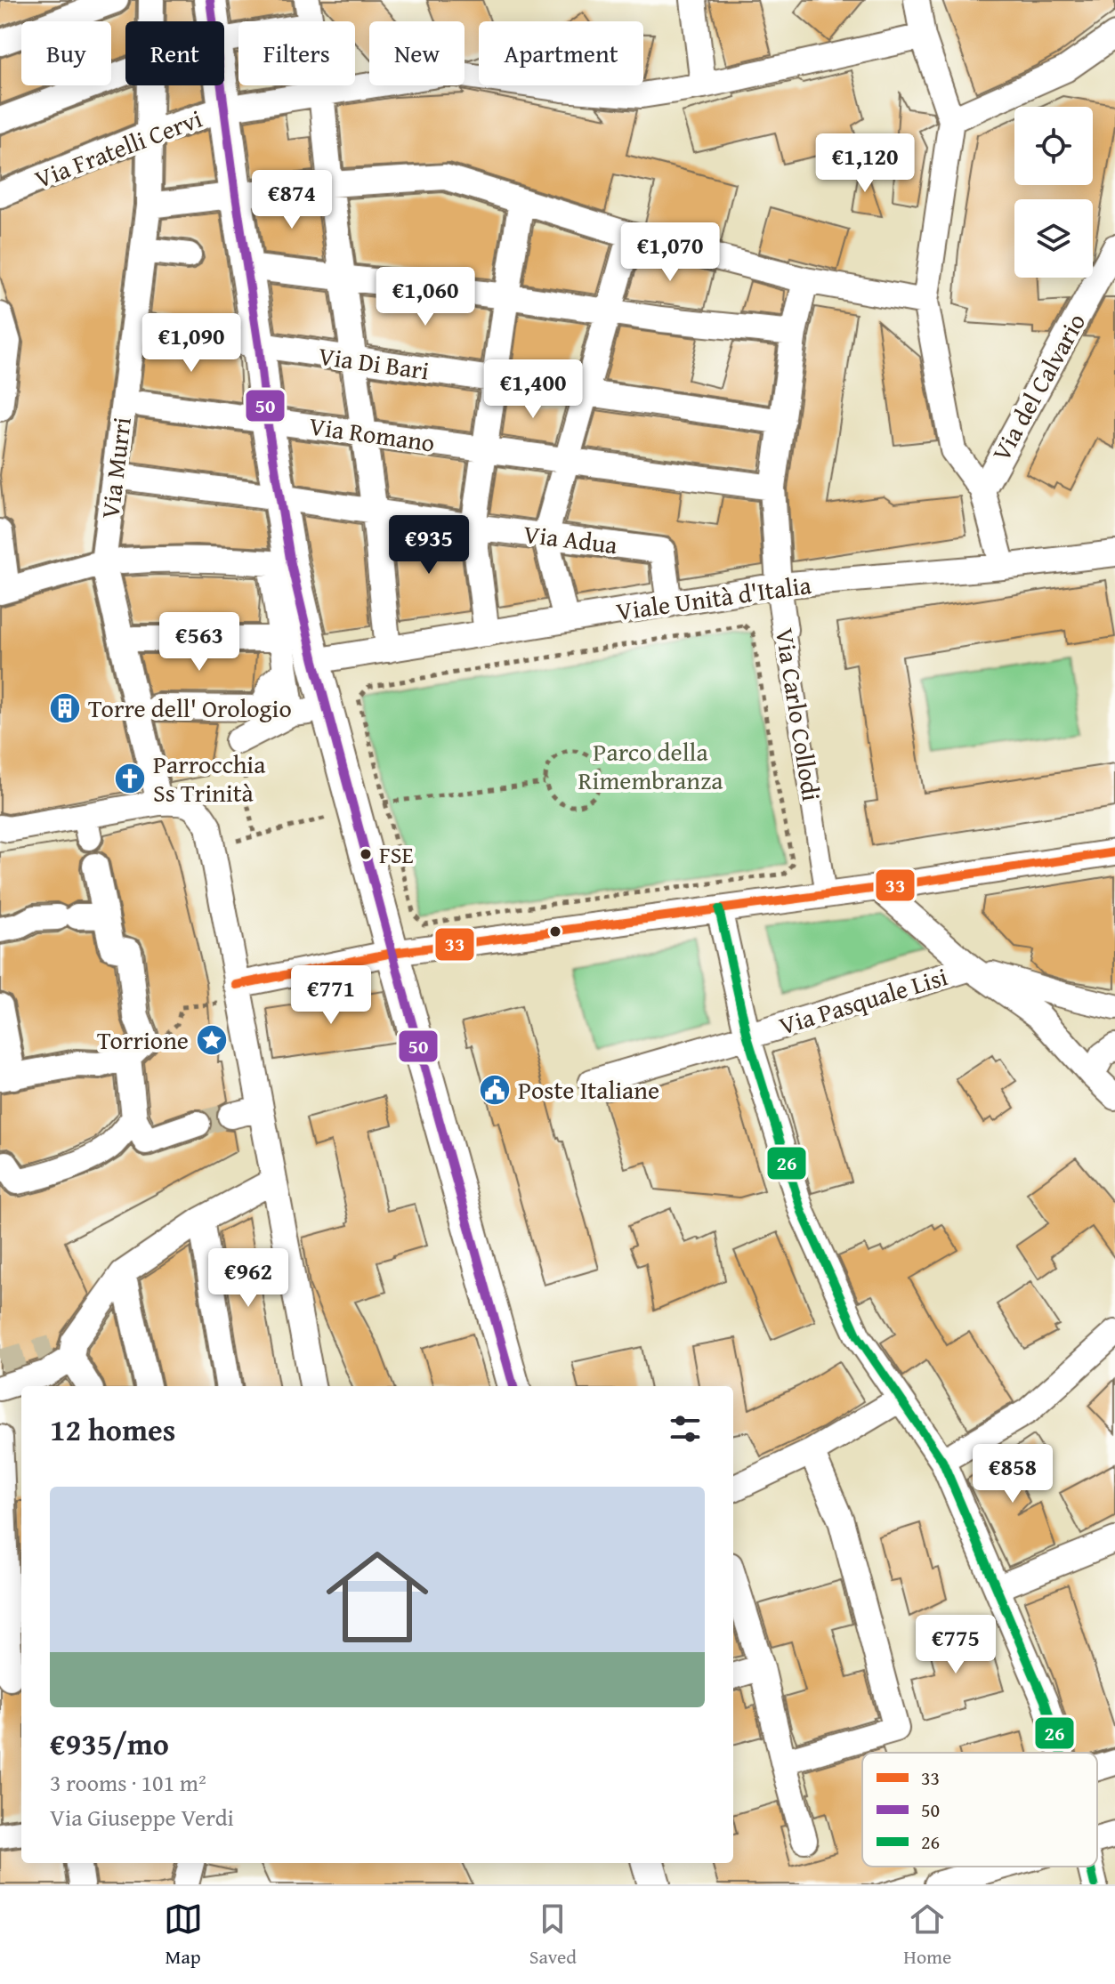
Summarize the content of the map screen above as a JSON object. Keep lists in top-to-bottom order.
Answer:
{
  "streets": {
    "street": [
      "Via Fratelli Cervi",
      "Via Di Bari",
      "Via del Calvario",
      "Via Romano",
      "Via Murri",
      "Via Adua",
      "Viale Unità d'Italia",
      "Via Carlo Collodi",
      "Via Pasquale Lisi"
    ]
  },
  "crossings": [
    ["Via Fratelli Cervi", "Via Murri"],
    ["Via Di Bari", "Via Murri"],
    ["Via Di Bari", "Via Carlo Collodi"],
    ["Via Romano", "Via Carlo Collodi"],
    ["Via Adua", "Viale Unità d'Italia"],
    ["Viale Unità d'Italia", "Via Carlo Collodi"]
  ],
  "parks": ["Parco della Rimembranza"],
  "places": {
    "building": ["Torre dell' Orologio"],
    "church": ["Parrocchia Ss Trinità"],
    "other": ["FSE"],
    "place": ["Torrione"],
    "public building": ["Poste Italiane"]
  },
  "lines": ["transit line 50", "transit line 33", "transit line 26"],
  "legend": ["33", "50", "26"],
  "page": {
    "chip": [
      "Buy",
      "Rent",
      "Filters",
      "New",
      "Apartment"
    ],
    "price": [
      "€1,120",
      "€874",
      "€1,070",
      "€1,060",
      "€1,090",
      "€1,400",
      "€935",
      "€563",
      "€771",
      "€962",
      "€858",
      "€775"
    ],
    "heading": "12 homes",
    "list": [
      {
        "name": "€935/mo",
        "note": "3 rooms · 101 m² · Via Giuseppe Verdi"
      }
    ],
    "tabs": ["Map", "Saved", "Home"]
  }
}
